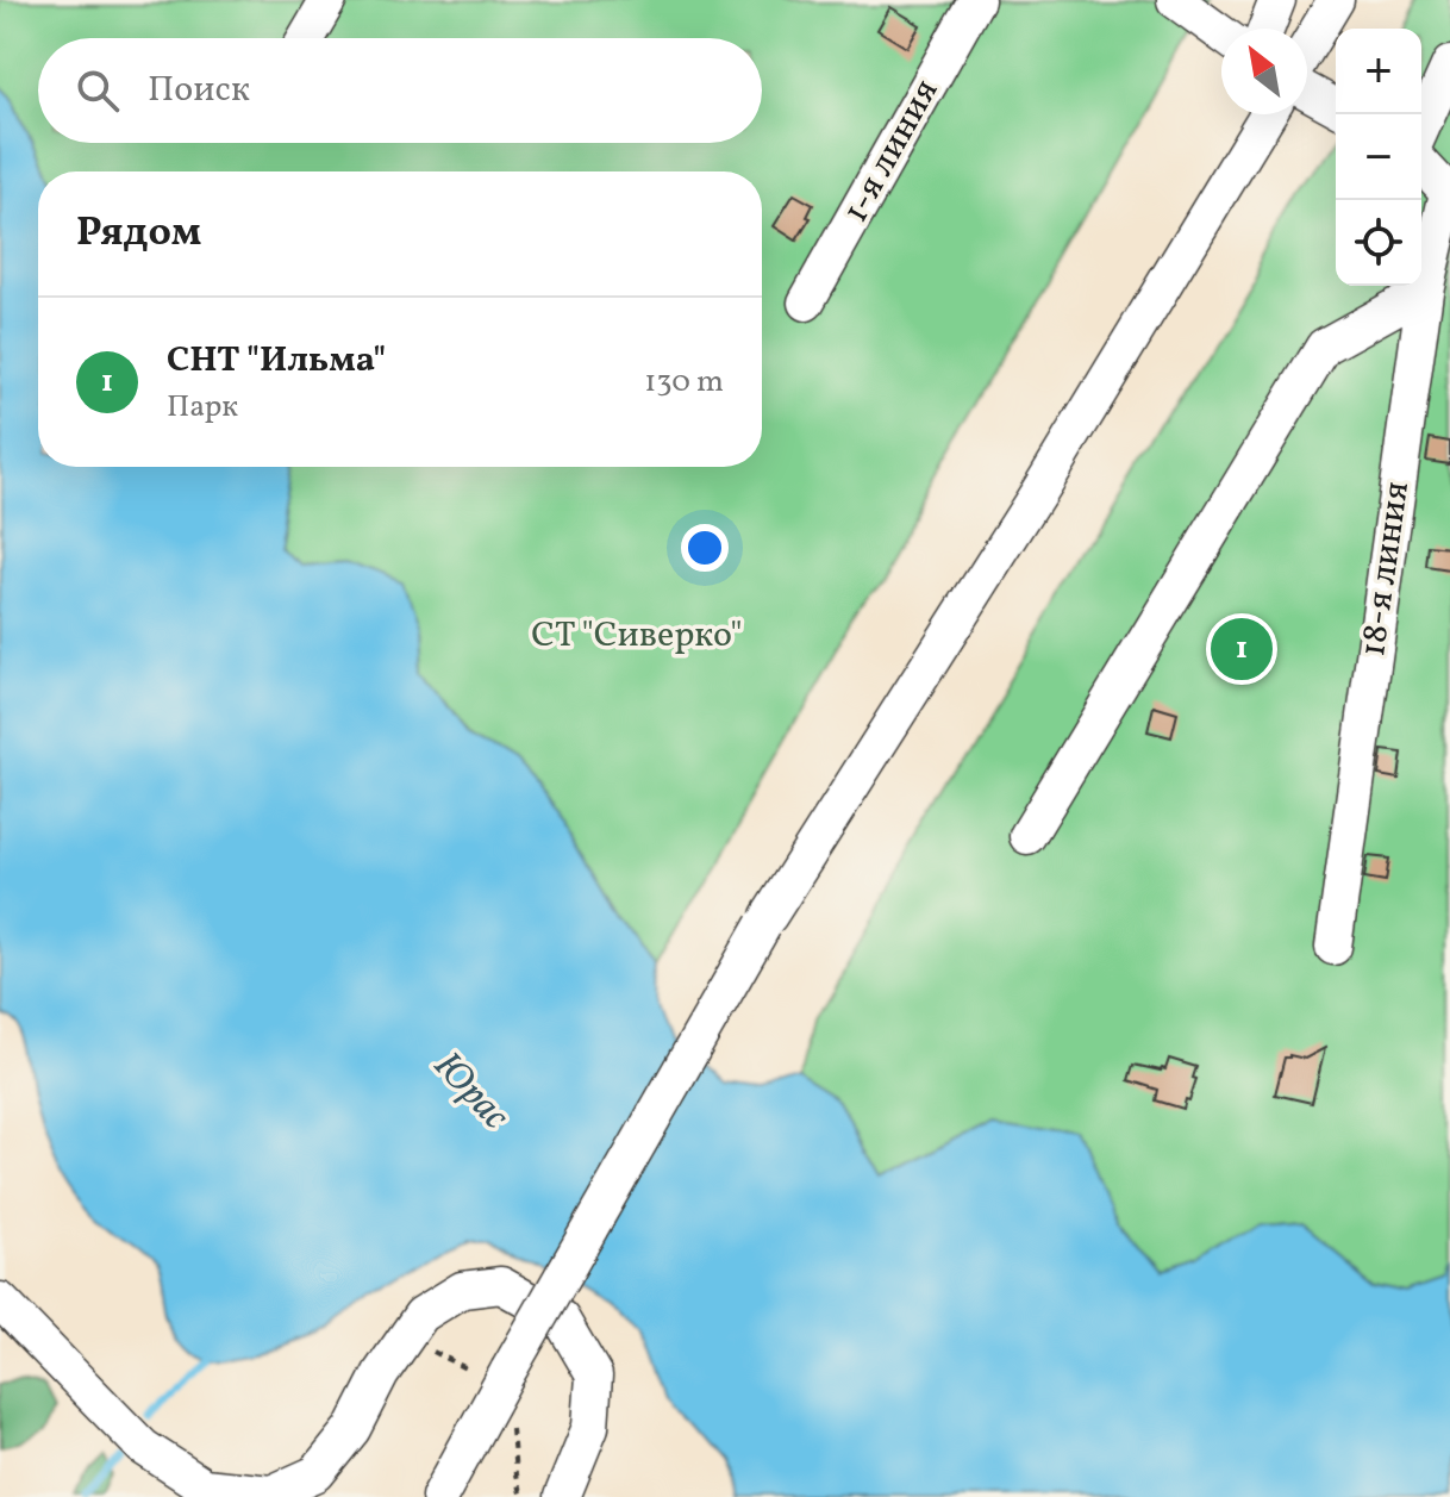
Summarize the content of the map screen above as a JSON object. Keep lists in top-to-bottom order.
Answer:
{
  "streets": {
    "street": ["1-я линия", "18-я линия"]
  },
  "water": ["Юрас"],
  "parks": ["СТ \"Сиверко\""],
  "north": "top left",
  "page": {
    "map_buttons": ["+", "−"],
    "search": "Поиск",
    "heading": "Рядом",
    "list": [
      {
        "mark": "1",
        "name": "СНТ \"Ильма\"",
        "note": "Парк",
        "value": "130 m"
      }
    ],
    "pins": "1"
  }
}
